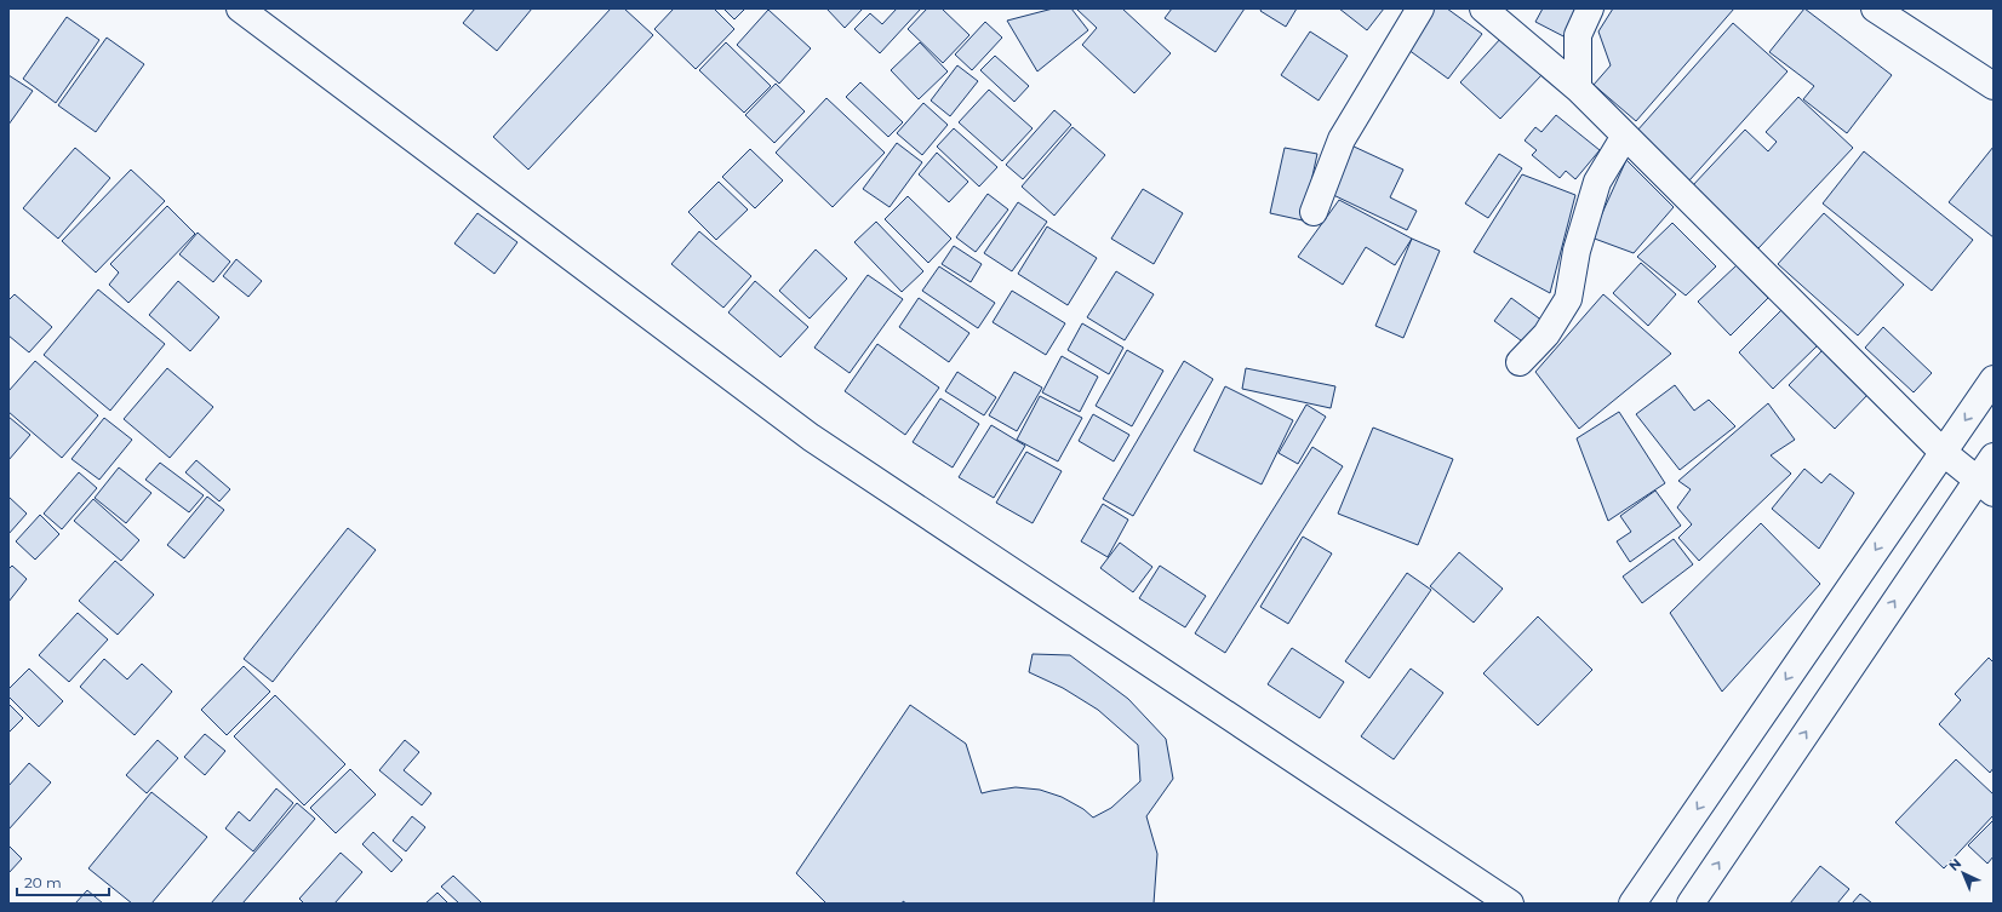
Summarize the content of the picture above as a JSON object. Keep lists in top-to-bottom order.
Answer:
{
  "scale_bar": "20 m",
  "north": "top left"
}
